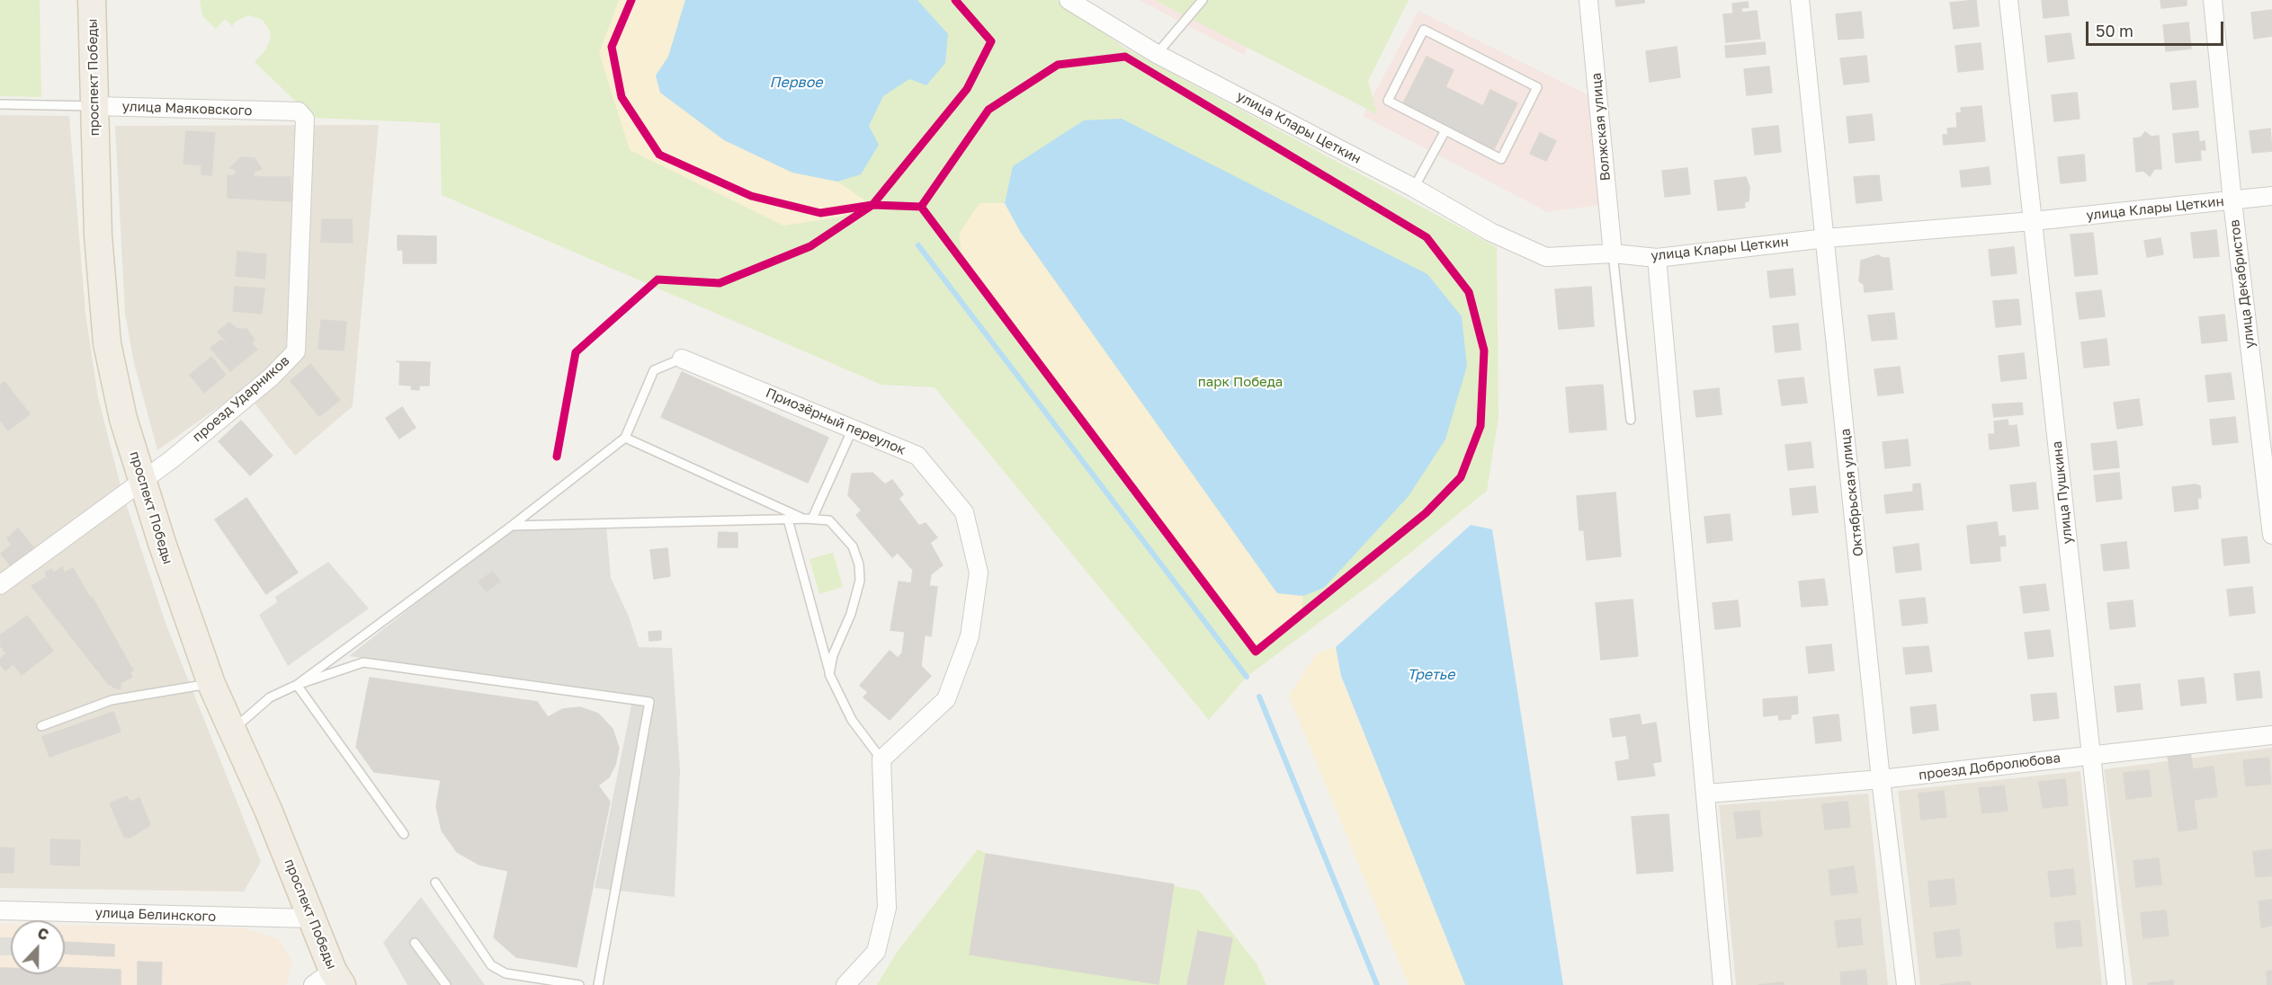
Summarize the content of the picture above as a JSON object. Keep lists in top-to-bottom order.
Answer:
{
  "streets": {
    "main road": ["проспект Победы"],
    "street": [
      "улица Маяковского",
      "Волжская улица",
      "улица Клары Цеткин",
      "улица Декабристов",
      "проезд Ударников",
      "Приозёрный переулок",
      "Октябрьская улица",
      "улица Пушкина",
      "проезд Добролюбова",
      "улица Белинского"
    ]
  },
  "crossings": [
    ["проспект Победы", "улица Маяковского"],
    ["проспект Победы", "проезд Ударников"],
    ["проспект Победы", "улица Белинского"],
    ["улица Маяковского", "проезд Ударников"],
    ["Волжская улица", "улица Клары Цеткин"],
    ["улица Клары Цеткин", "улица Декабристов"],
    ["улица Клары Цеткин", "Октябрьская улица"],
    ["улица Клары Цеткин", "улица Пушкина"],
    ["Октябрьская улица", "проезд Добролюбова"],
    ["улица Пушкина", "проезд Добролюбова"]
  ],
  "water": ["Первое", "Третье"],
  "parks": ["парк Победa"],
  "scale_bar": "50 m",
  "north": "top"
}
